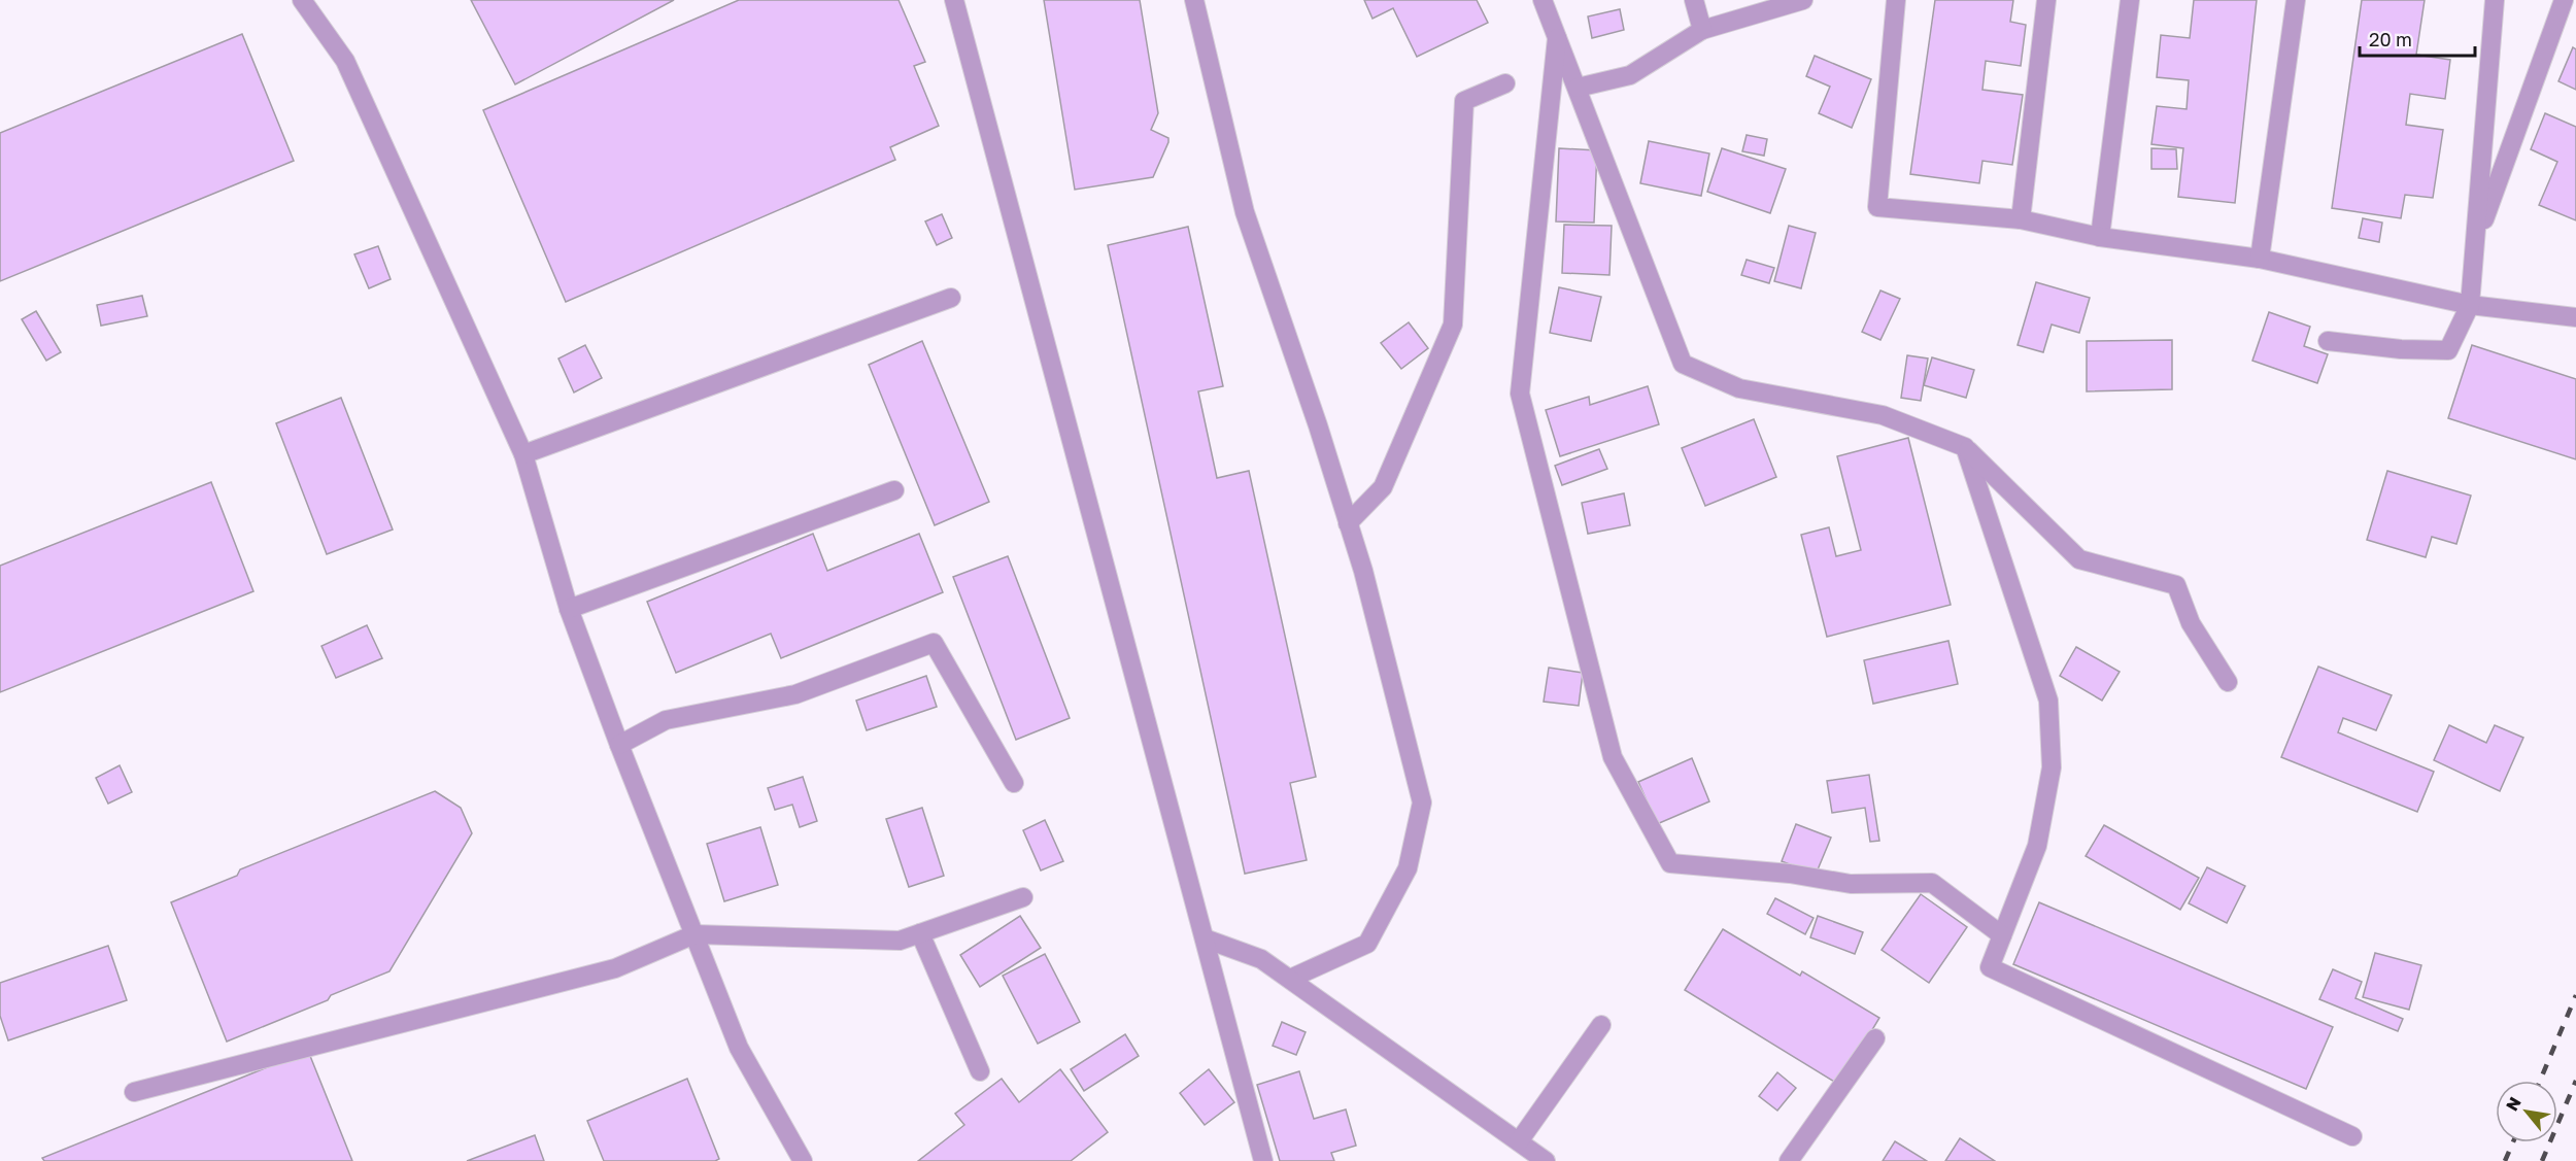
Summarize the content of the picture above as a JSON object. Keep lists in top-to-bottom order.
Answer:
{
  "scale_bar": "20 m",
  "north": "top left"
}
